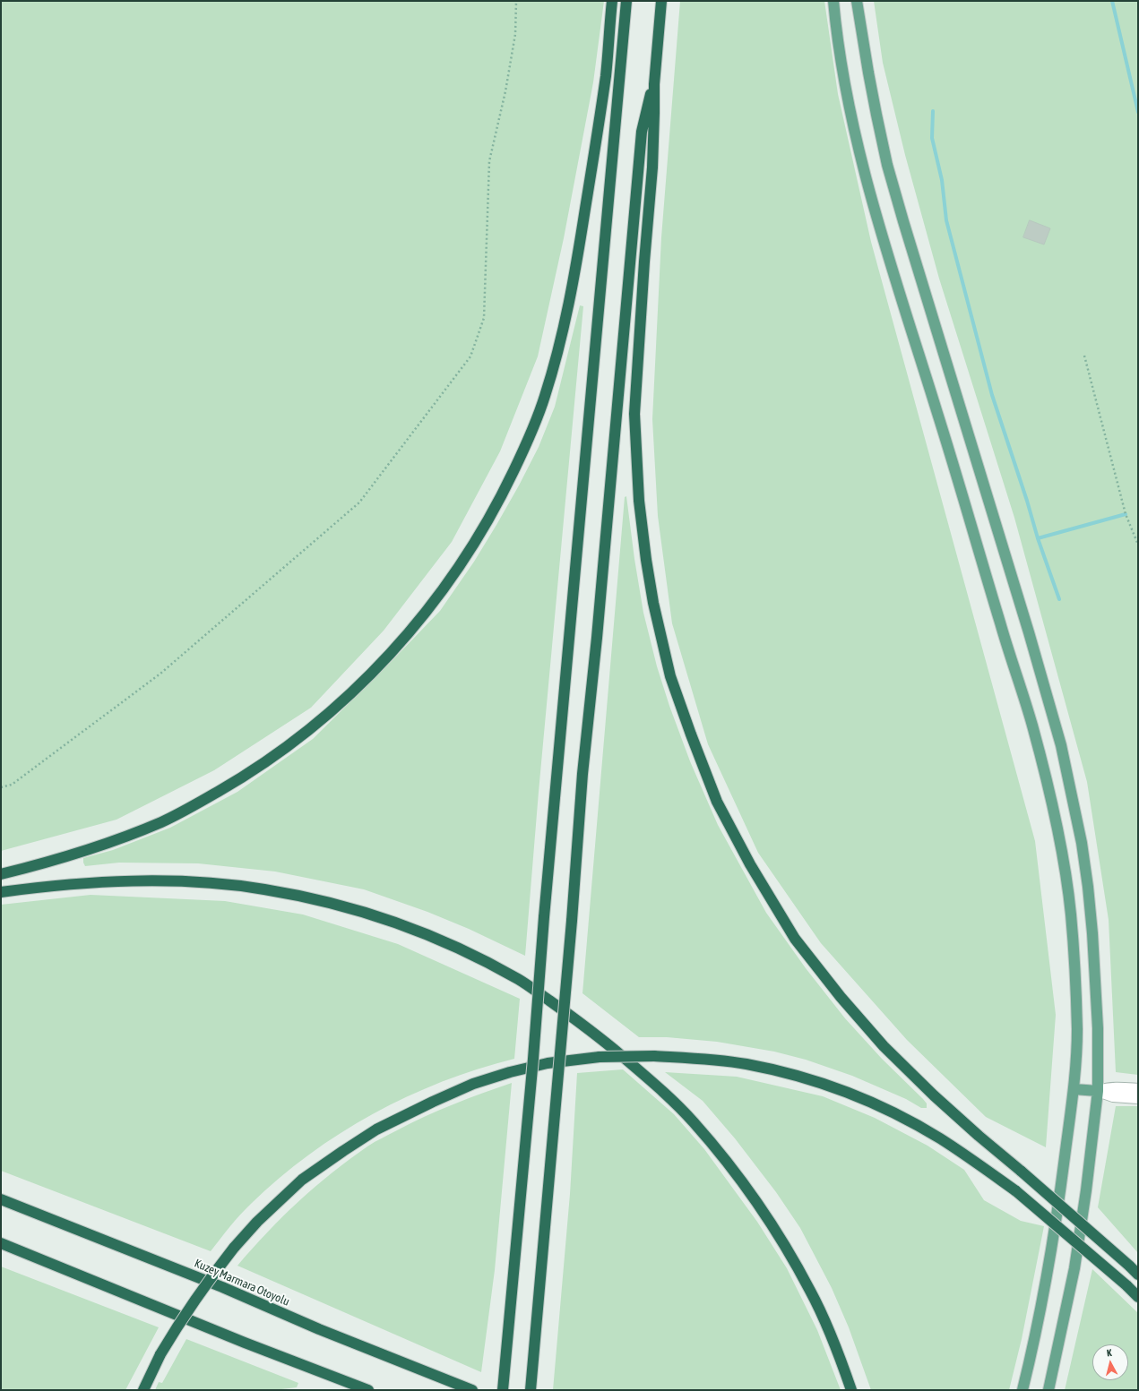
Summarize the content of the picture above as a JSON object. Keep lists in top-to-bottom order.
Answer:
{
  "streets": {
    "highway": ["Kuzey Marmara Otoyolu"]
  },
  "north": "top"
}
